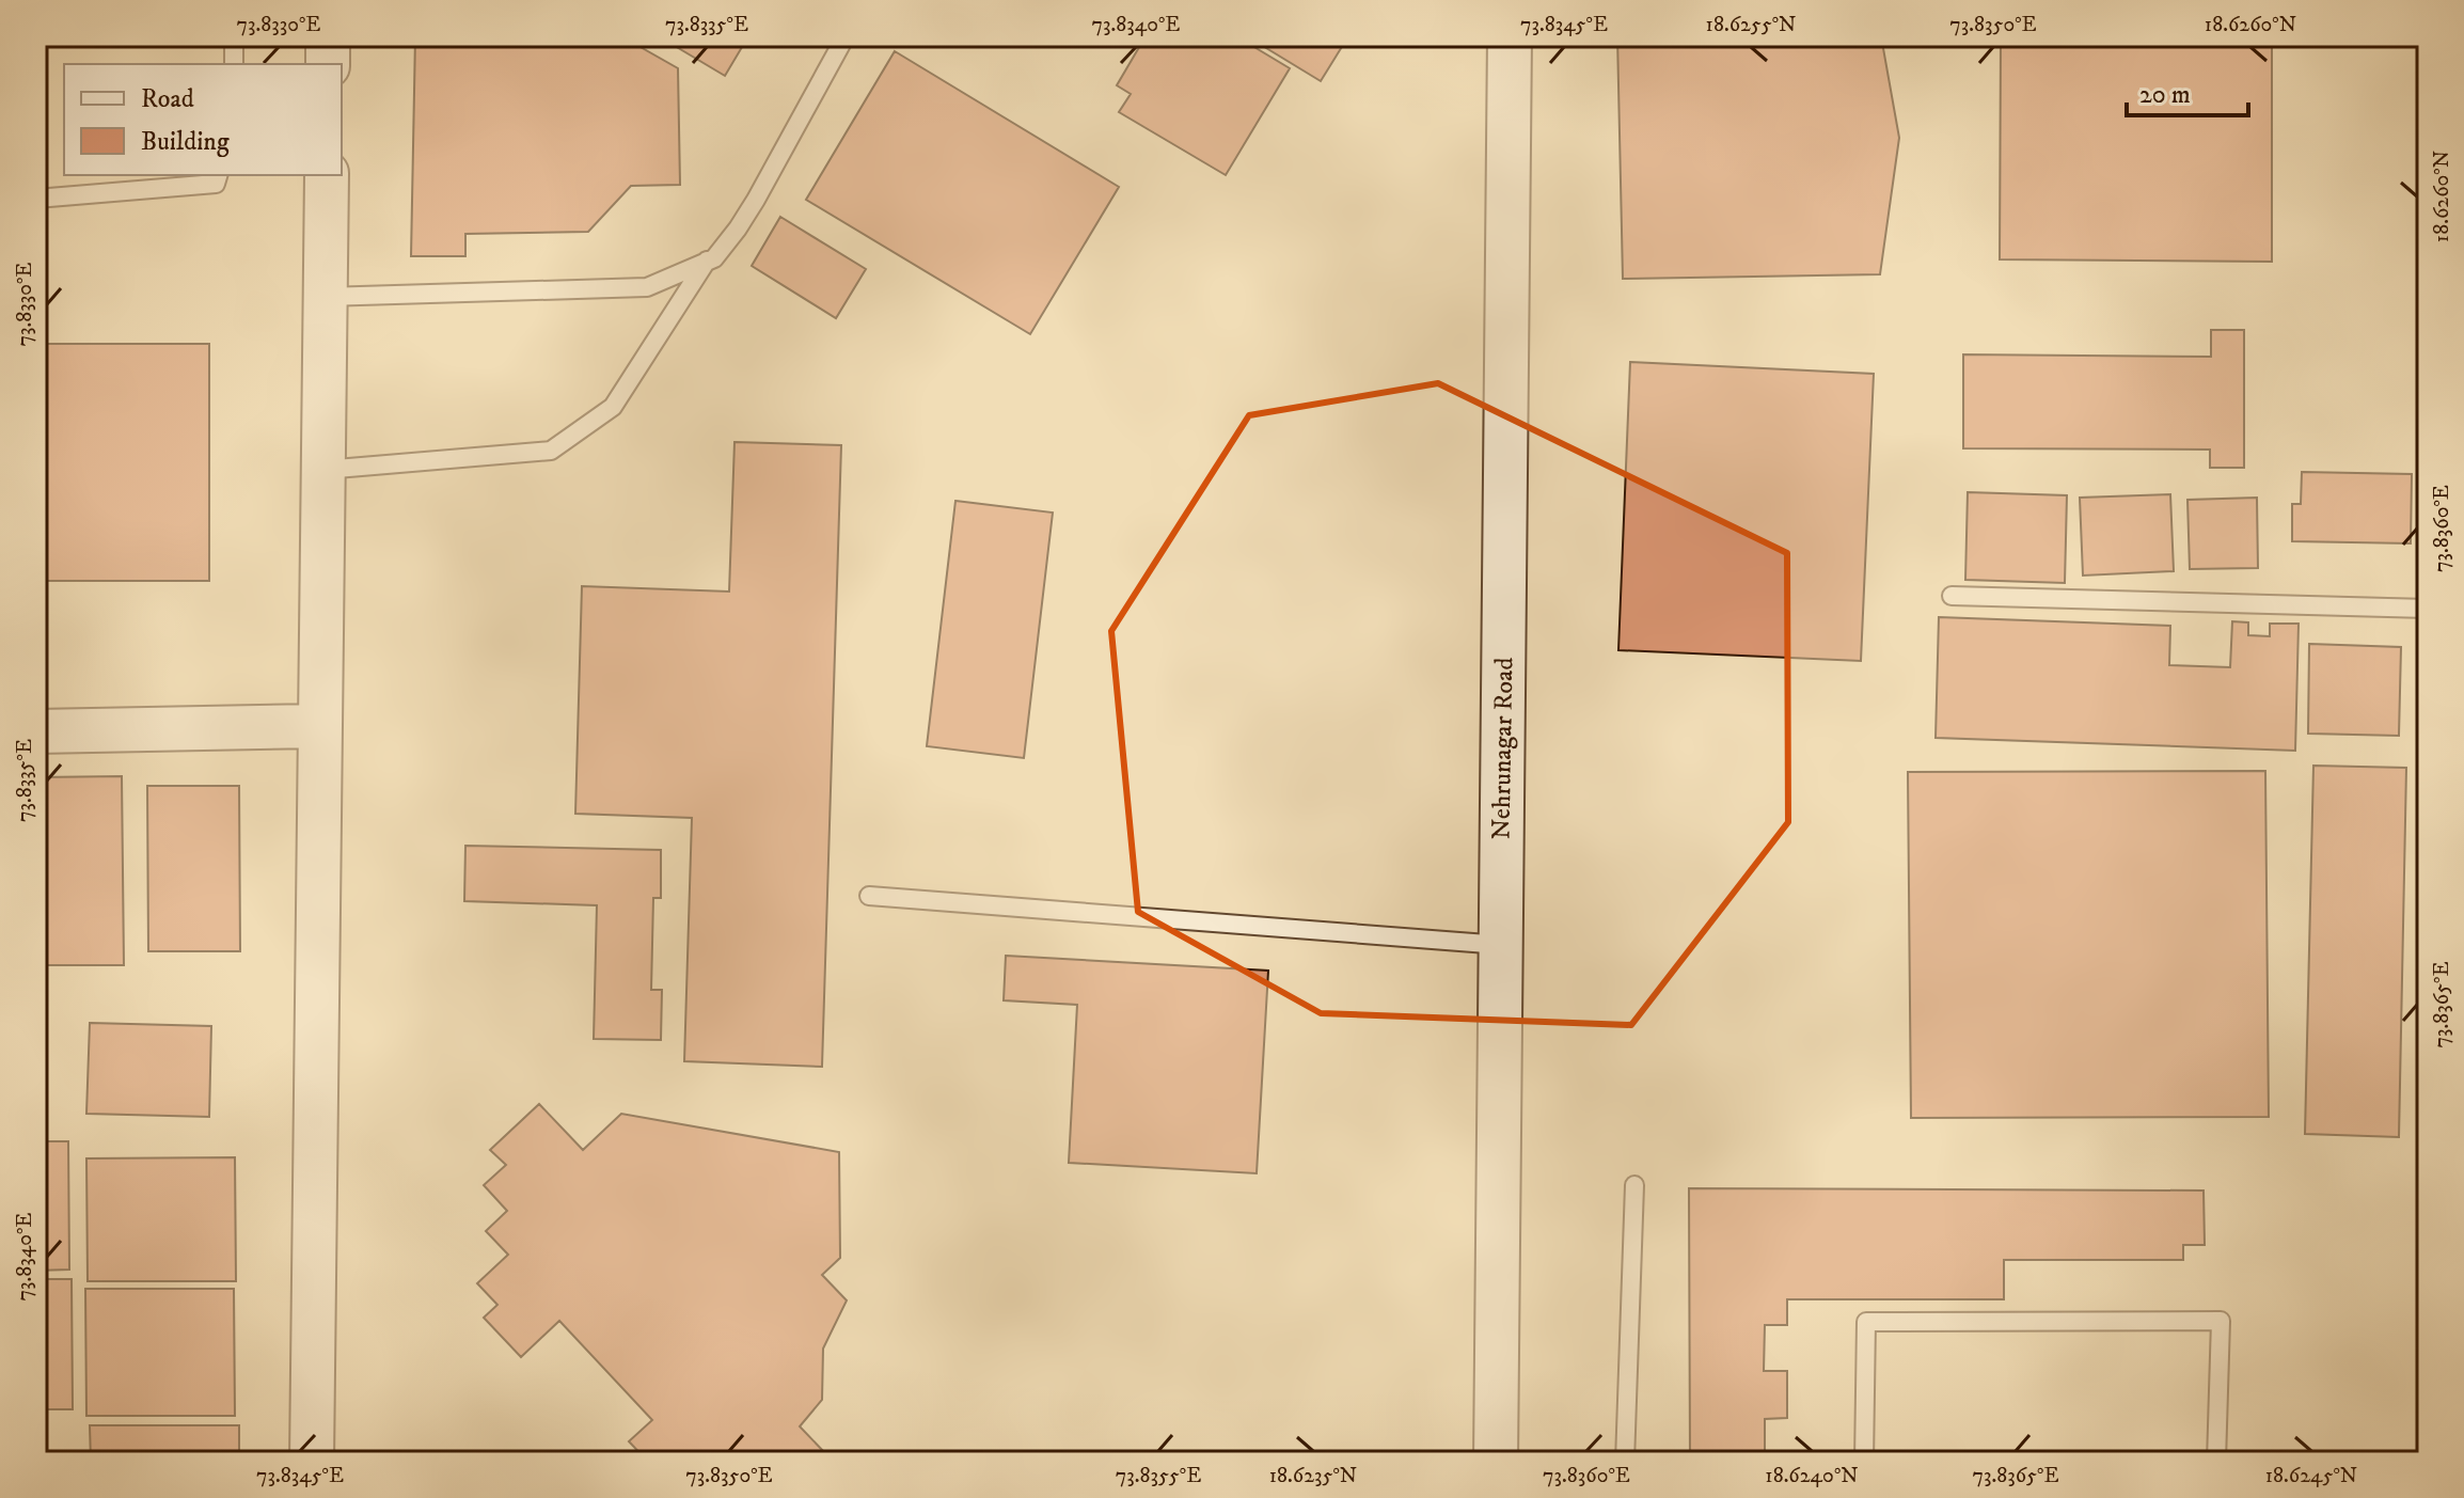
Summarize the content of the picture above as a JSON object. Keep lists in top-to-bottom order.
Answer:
{
  "streets": {
    "street": ["Nehrunagar Road"]
  },
  "legend": ["Road", "Building"],
  "scale_bar": "20 m",
  "coordinates": [
    "73.8330°E",
    "73.8335°E",
    "73.8340°E",
    "73.8345°E",
    "18.6255°N",
    "73.8350°E",
    "18.6260°N",
    "73.8360°E",
    "73.8365°E",
    "73.8355°E",
    "18.6235°N",
    "18.6240°N",
    "18.6245°N"
  ]
}
